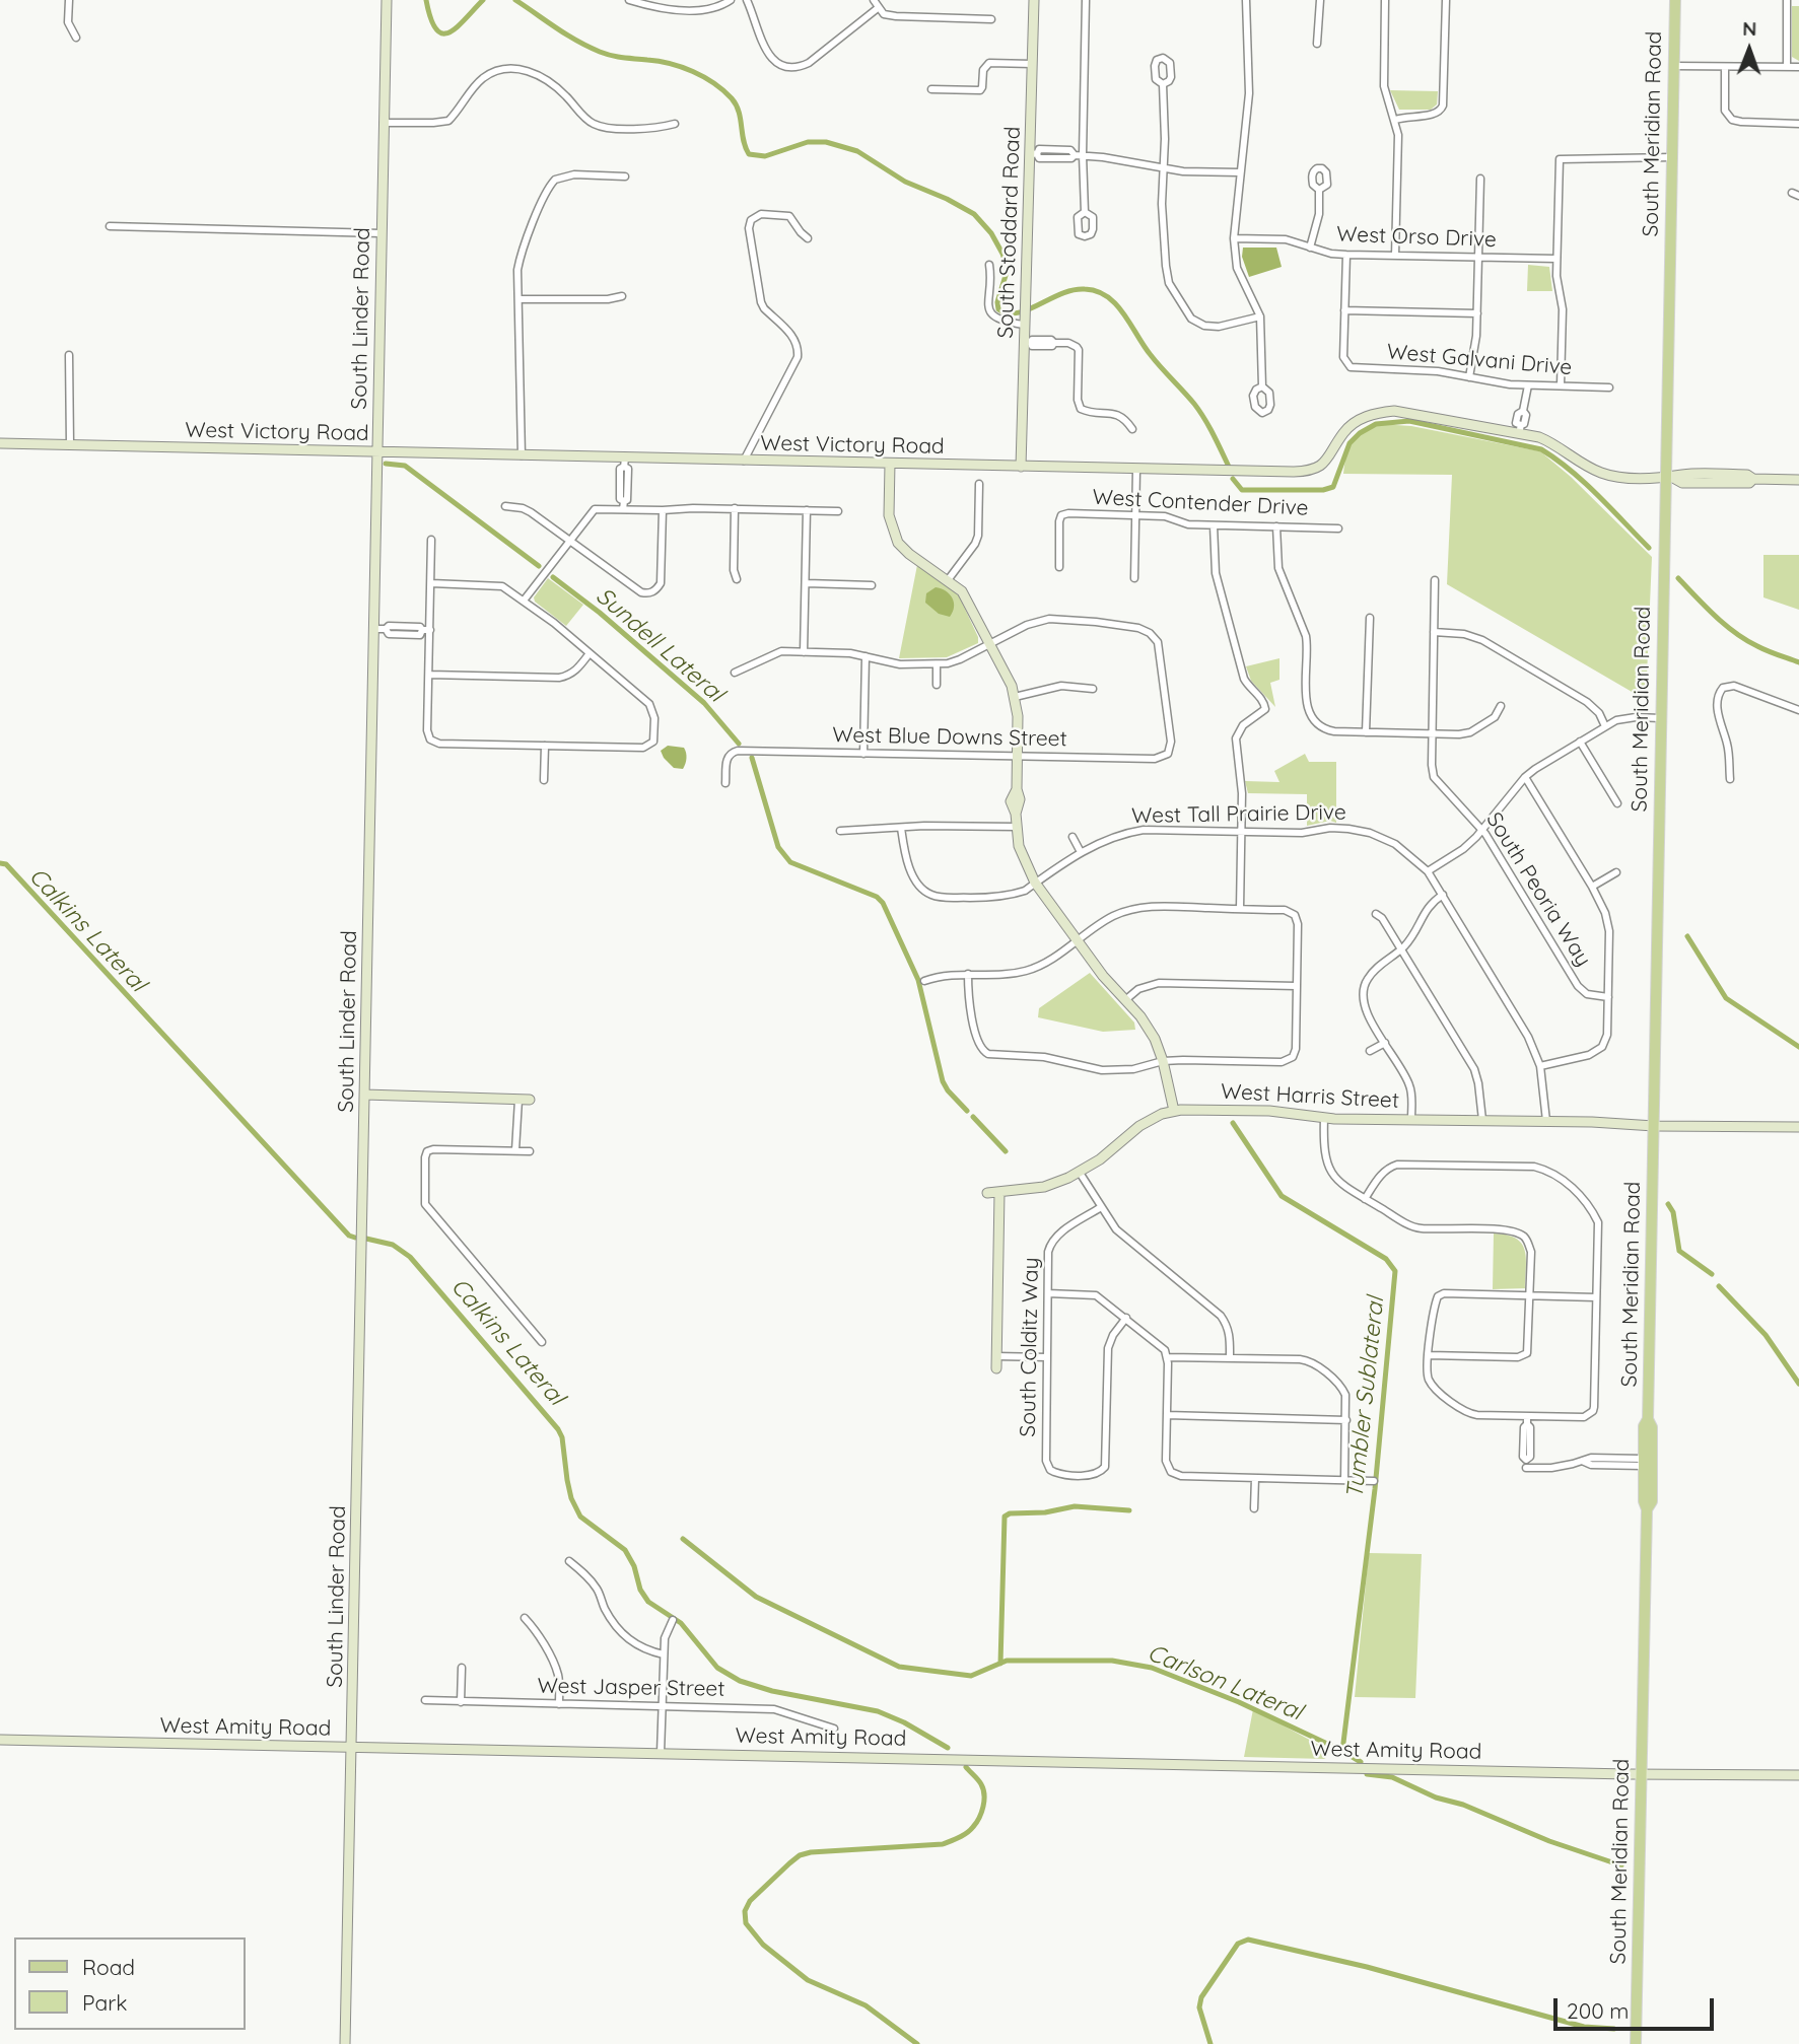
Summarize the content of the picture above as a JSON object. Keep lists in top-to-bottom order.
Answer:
{
  "streets": {
    "main road": ["South Meridian Road"],
    "street": [
      "South Stoddard Road",
      "West Orso Drive",
      "South Linder Road",
      "West Galvani Drive",
      "West Victory Road",
      "West Contender Drive",
      "West Blue Downs Street",
      "West Tall Prairie Drive",
      "South Peoria Way",
      "West Harris Street",
      "South Colditz Way",
      "West Jasper Street",
      "West Amity Road"
    ]
  },
  "crossings": [
    ["South Meridian Road", "West Victory Road"],
    ["South Meridian Road", "West Harris Street"],
    ["South Meridian Road", "West Amity Road"],
    ["South Stoddard Road", "West Victory Road"],
    ["South Linder Road", "West Victory Road"],
    ["South Linder Road", "West Amity Road"],
    ["West Tall Prairie Drive", "West Harris Street"]
  ],
  "water": [
    "Sundell Lateral",
    "Calkins Lateral",
    "Tumbler Sublateral",
    "Carlson Lateral"
  ],
  "legend": ["Road", "Park"],
  "scale_bar": "200 m",
  "north": "top"
}
